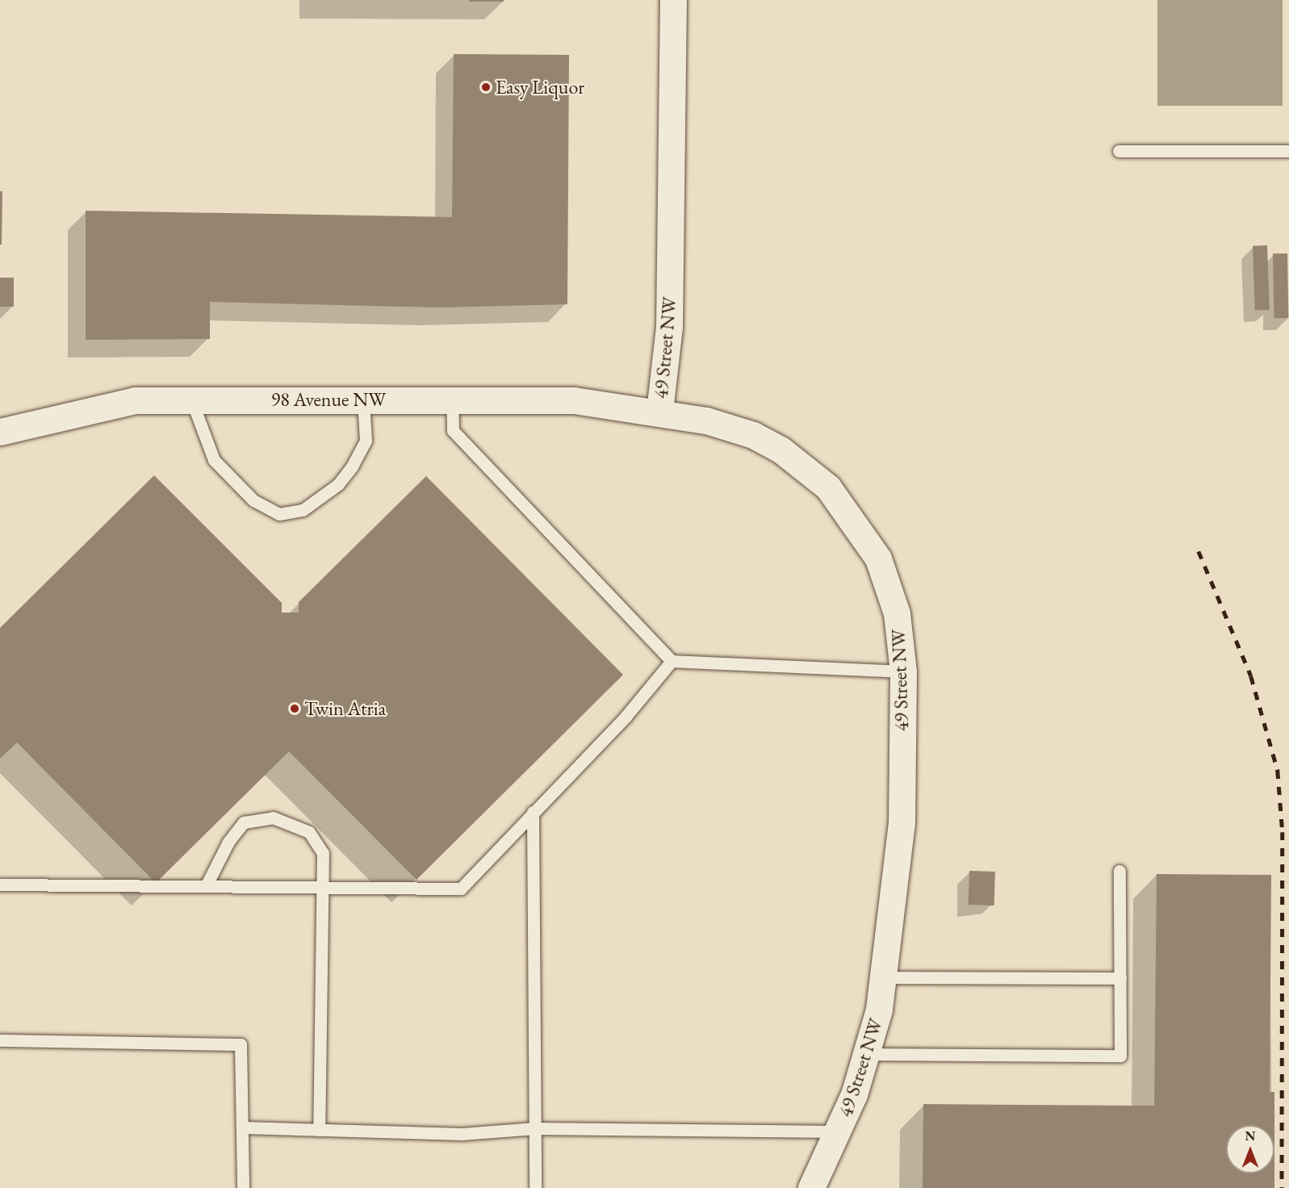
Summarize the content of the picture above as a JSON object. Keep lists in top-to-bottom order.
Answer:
{
  "streets": {
    "street": ["49 Street NW", "98 Avenue NW"]
  },
  "crossings": [
    ["49 Street NW", "98 Avenue NW"]
  ],
  "places": ["Easy Liquor", "Twin Atria"],
  "north": "top"
}
